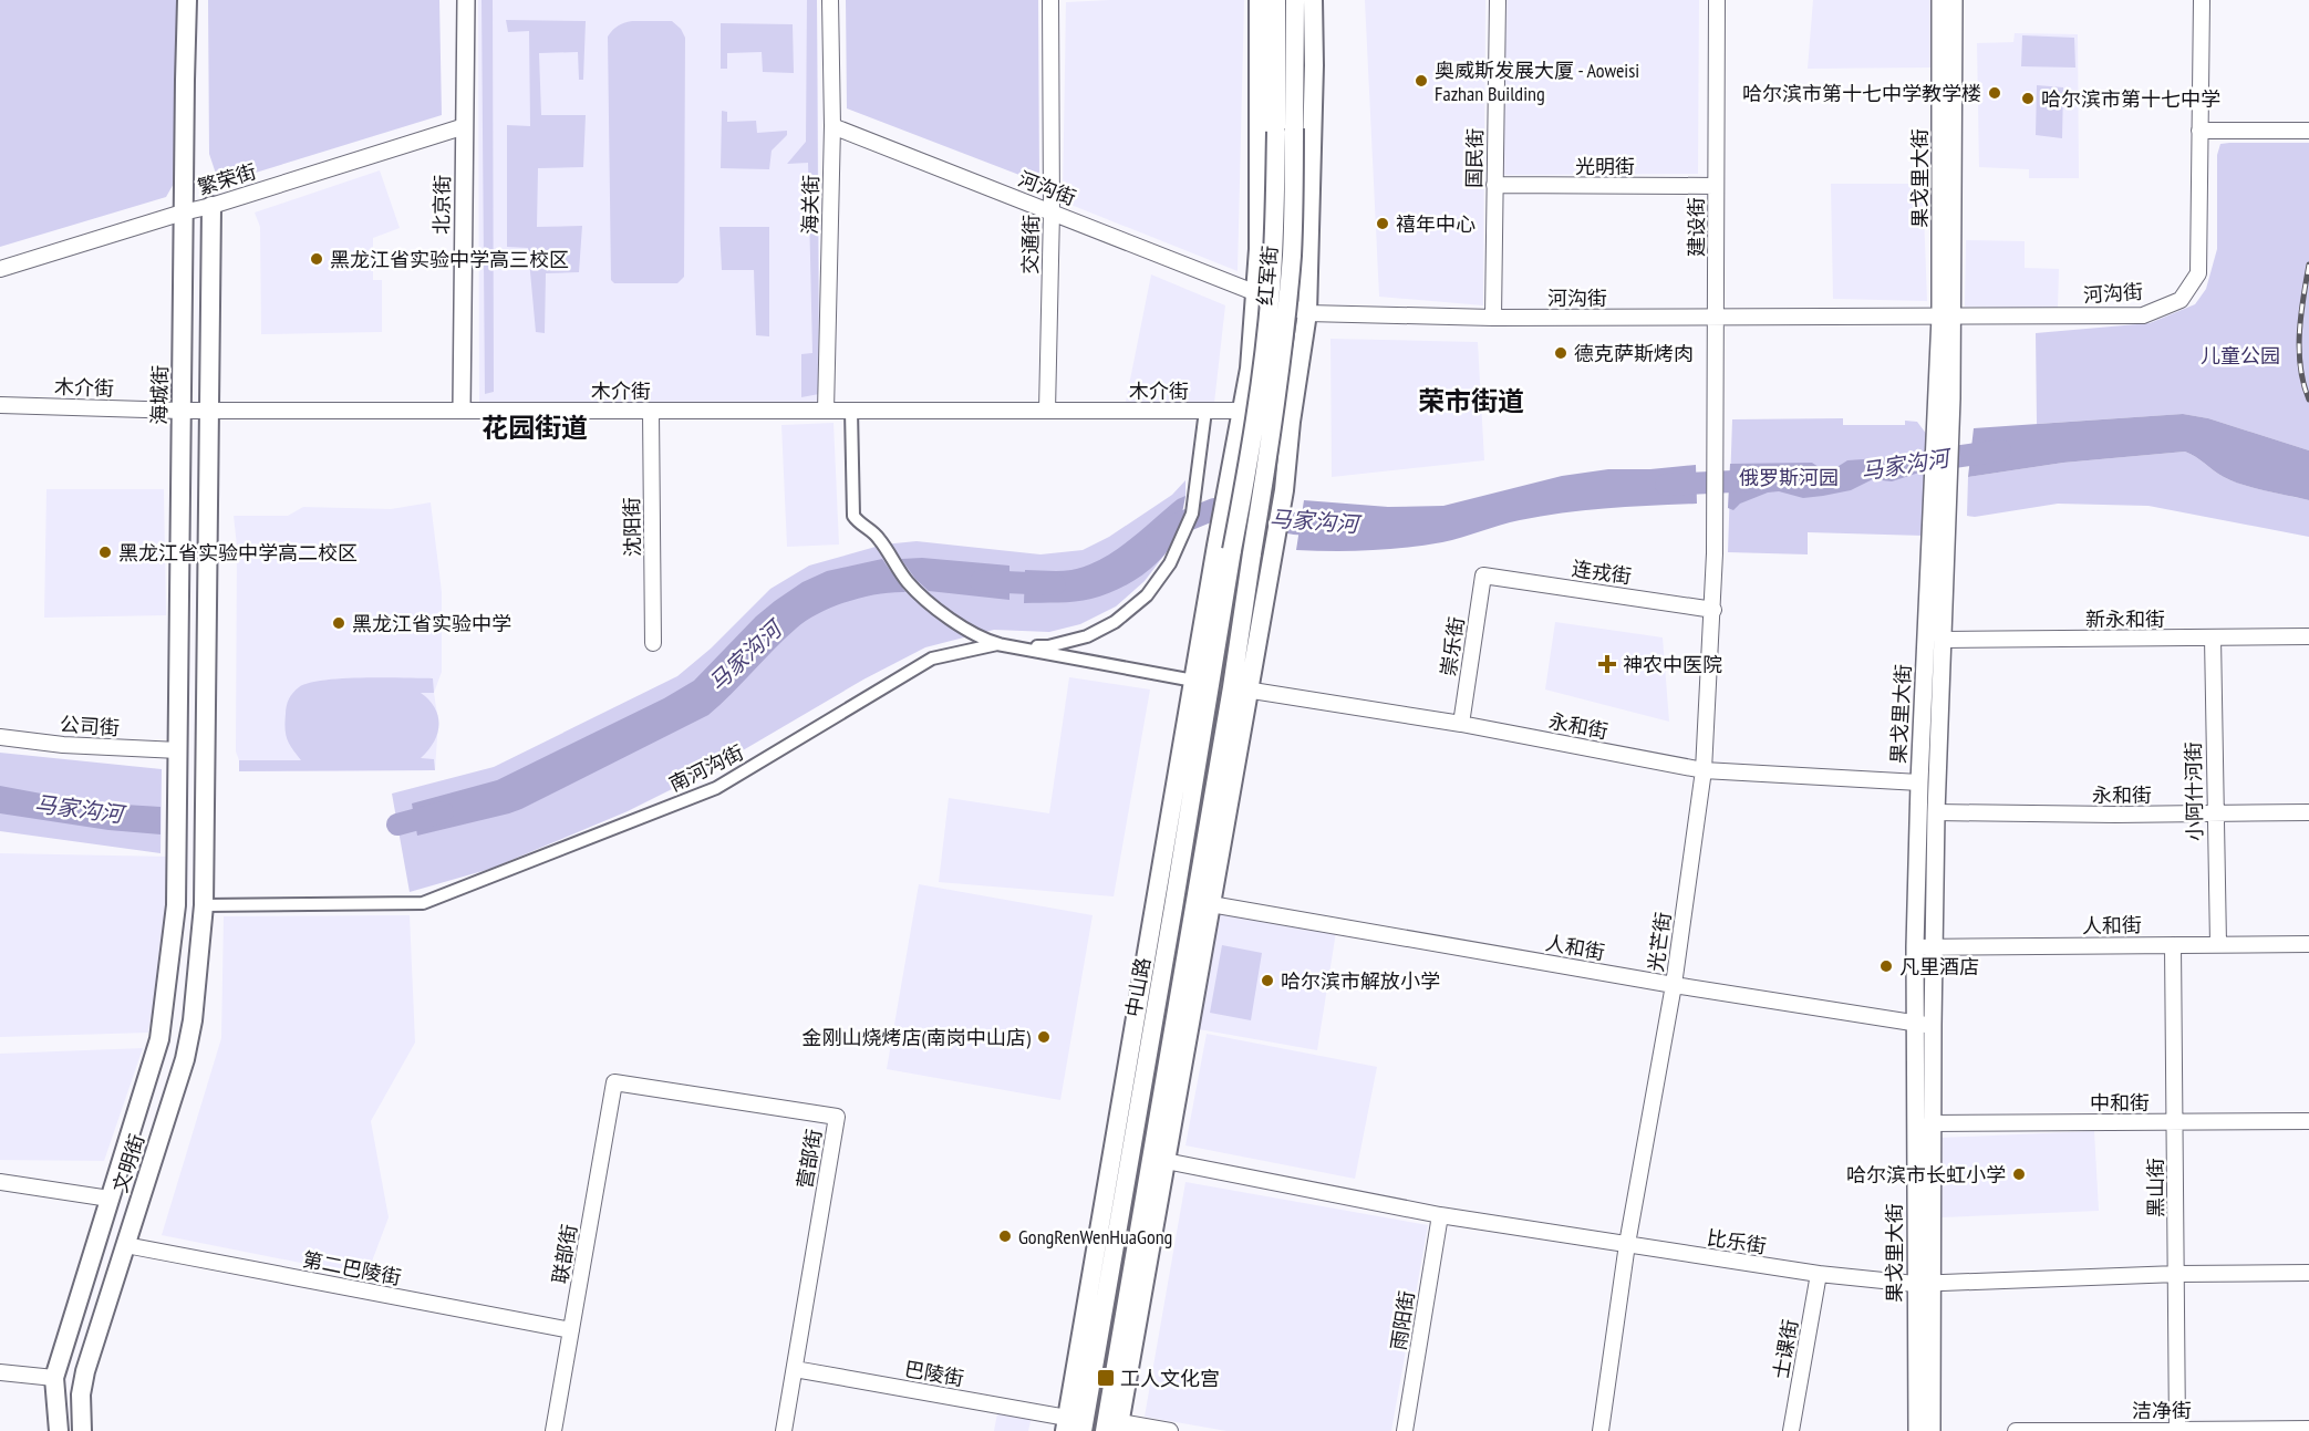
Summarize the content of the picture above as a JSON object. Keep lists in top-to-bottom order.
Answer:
{
  "streets": {
    "main road": [
      "果戈里大街",
      "北京街",
      "红军街",
      "海城街",
      "中山路",
      "文明街"
    ],
    "street": [
      "国民街",
      "光明街",
      "繁荣街",
      "河沟街",
      "海关街",
      "建设街",
      "交通街",
      "木介街",
      "沈阳街",
      "连戎街",
      "新永和街",
      "崇乐街",
      "公司街",
      "永和街",
      "南河沟街",
      "小阿什河街",
      "人和街",
      "光芒街",
      "中和街",
      "营部街",
      "黑山街",
      "比乐街",
      "联部街",
      "第二巴陵街",
      "雨阳街",
      "士课街",
      "巴陵街",
      "洁净街"
    ]
  },
  "crossings": [
    ["国民街", "光明街"],
    ["国民街", "河沟街"],
    ["光明街", "建设街"],
    ["果戈里大街", "河沟街"],
    ["果戈里大街", "新永和街"],
    ["果戈里大街", "永和街"],
    ["果戈里大街", "人和街"],
    ["果戈里大街", "中和街"],
    ["果戈里大街", "比乐街"],
    ["繁荣街", "北京街"],
    ["繁荣街", "海城街"],
    ["河沟街", "海关街"],
    ["河沟街", "建设街"],
    ["河沟街", "交通街"],
    ["河沟街", "红军街"],
    ["北京街", "木介街"],
    ["海关街", "木介街"],
    ["建设街", "光芒街"],
    ["交通街", "木介街"],
    ["红军街", "木介街"],
    ["红军街", "永和街"],
    ["红军街", "中山路"],
    ["木介街", "海城街"],
    ["木介街", "沈阳街"],
    ["木介街", "文明街"],
    ["海城街", "公司街"],
    ["海城街", "文明街"],
    ["连戎街", "崇乐街"],
    ["连戎街", "光芒街"],
    ["新永和街", "小阿什河街"],
    ["崇乐街", "永和街"],
    ["永和街", "小阿什河街"],
    ["永和街", "光芒街"],
    ["永和街", "中山路"],
    ["南河沟街", "中山路"],
    ["南河沟街", "文明街"],
    ["小阿什河街", "人和街"],
    ["人和街", "光芒街"],
    ["人和街", "黑山街"],
    ["光芒街", "比乐街"],
    ["中和街", "黑山街"],
    ["营部街", "联部街"],
    ["营部街", "巴陵街"],
    ["文明街", "第二巴陵街"],
    ["黑山街", "比乐街"],
    ["黑山街", "洁净街"],
    ["比乐街", "雨阳街"],
    ["比乐街", "士课街"],
    ["联部街", "第二巴陵街"]
  ],
  "districts": ["荣市街道", "花园街道"],
  "water": ["马家沟河"],
  "parks": ["儿童公园", "俄罗斯河园"],
  "places": {
    "other": [
      "奥威斯发展大厦 - Aoweisi Fazhan Building",
      "哈尔滨市第十七中学教学楼",
      "哈尔滨市第十七中学",
      "禧年中心",
      "黑龙江省实验中学高三校区",
      "德克萨斯烤肉",
      "黑龙江省实验中学高二校区",
      "黑龙江省实验中学",
      "凡里酒店",
      "哈尔滨市解放小学",
      "金刚山烧烤店(南岗中山店)",
      "哈尔滨市长虹小学",
      "GongRenWenHuaGong"
    ],
    "health": ["神农中医院"],
    "transit": ["工人文化宫"]
  }
}
